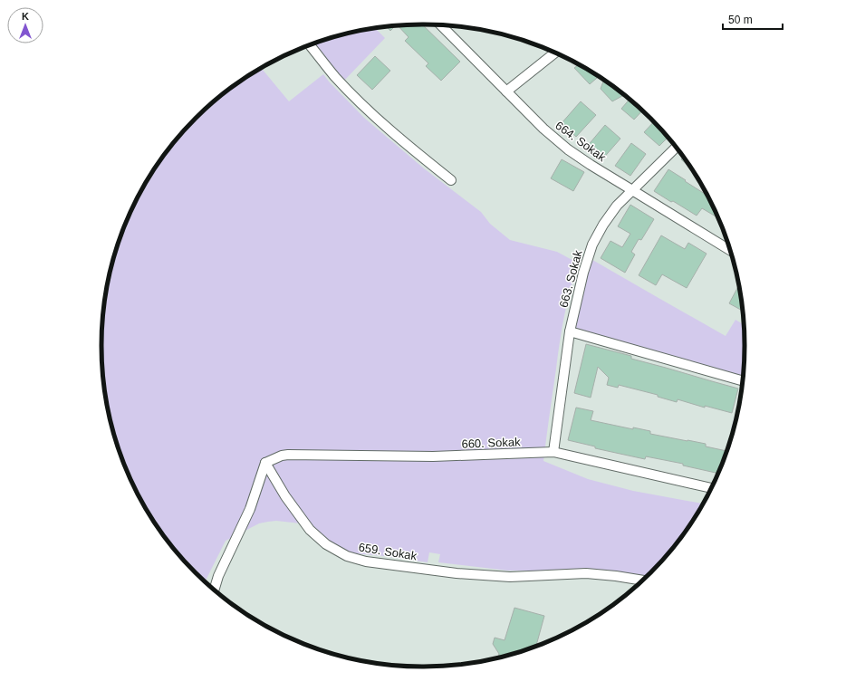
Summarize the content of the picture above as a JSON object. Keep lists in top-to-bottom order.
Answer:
{
  "streets": {
    "street": [
      "664. Sokak",
      "663. Sokak",
      "660. Sokak",
      "659. Sokak"
    ]
  },
  "crossings": [
    ["664. Sokak", "663. Sokak"],
    ["663. Sokak", "660. Sokak"],
    ["660. Sokak", "659. Sokak"]
  ],
  "scale_bar": "50 m",
  "north": "top"
}
